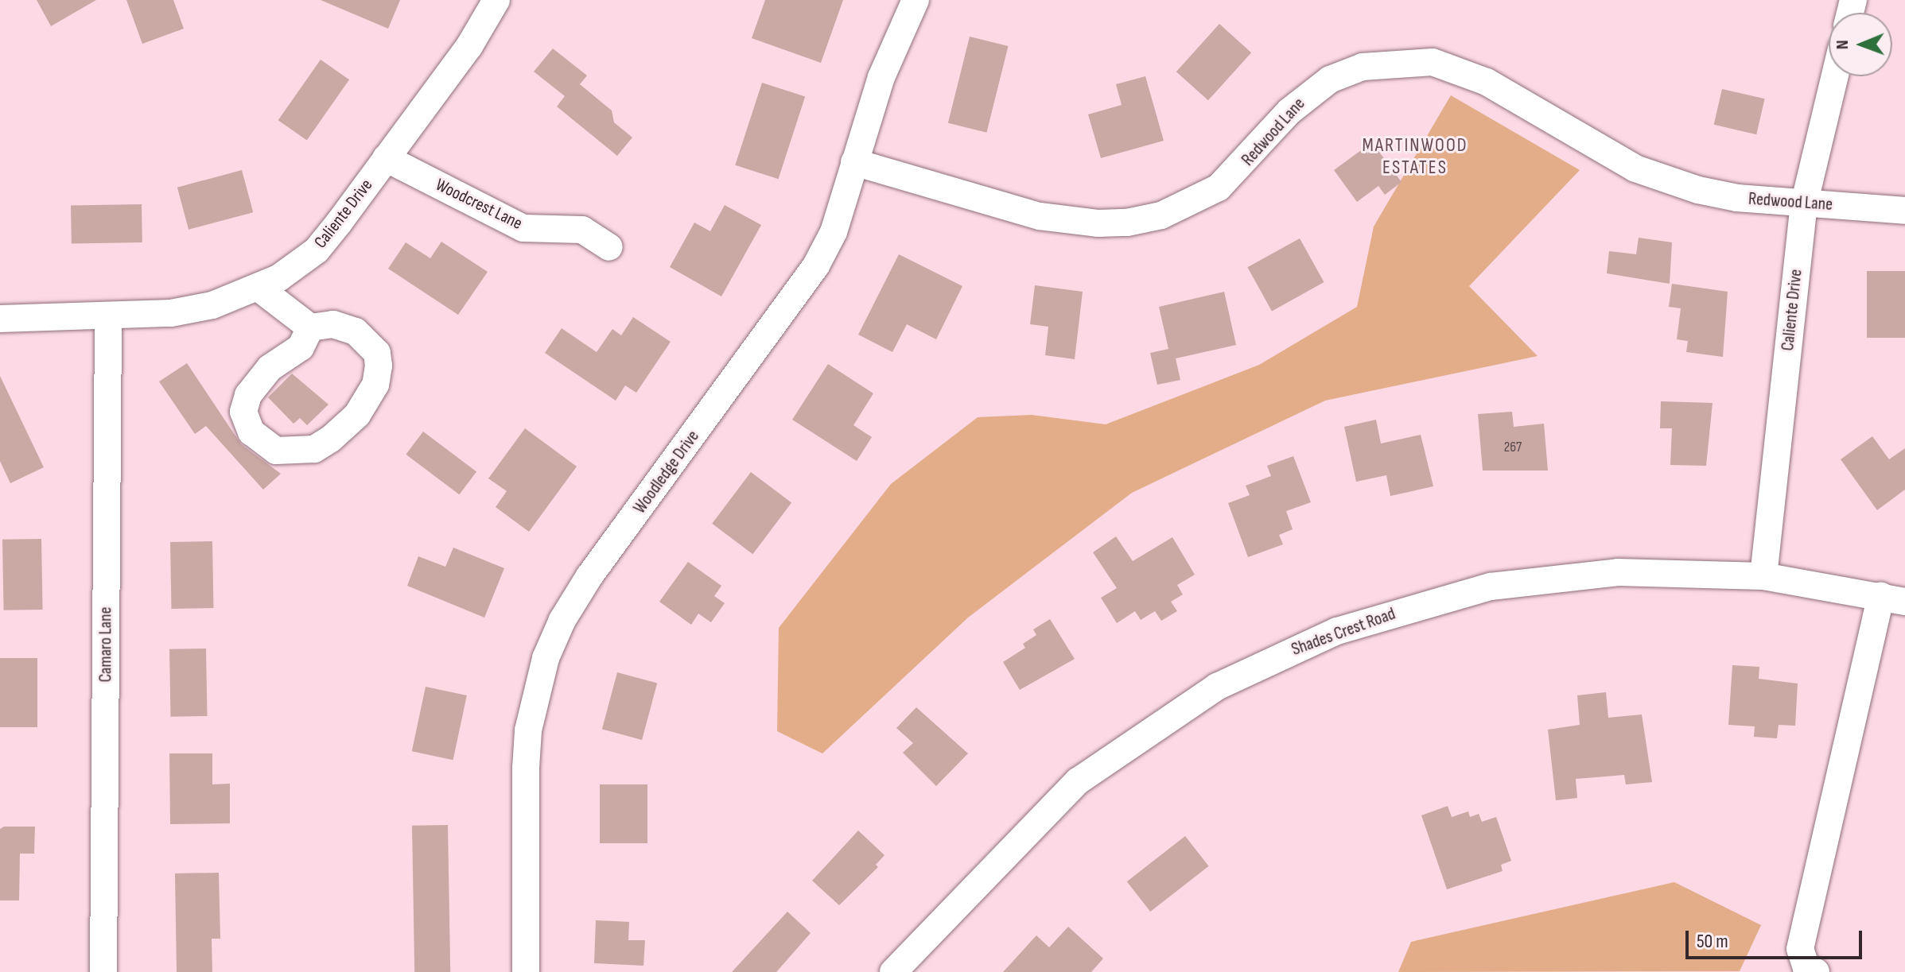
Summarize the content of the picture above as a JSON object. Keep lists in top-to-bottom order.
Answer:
{
  "streets": {
    "street": [
      "Redwood Lane",
      "Woodcrest Lane",
      "Caliente Drive",
      "Woodledge Drive",
      "Shades Crest Road",
      "Camaro Lane"
    ]
  },
  "crossings": [
    ["Redwood Lane", "Caliente Drive"],
    ["Redwood Lane", "Woodledge Drive"],
    ["Woodcrest Lane", "Caliente Drive"],
    ["Caliente Drive", "Shades Crest Road"],
    ["Caliente Drive", "Camaro Lane"]
  ],
  "districts": ["MARTINWOOD ESTATES"],
  "house_numbers": ["267"],
  "scale_bar": "50 m",
  "north": "left"
}
